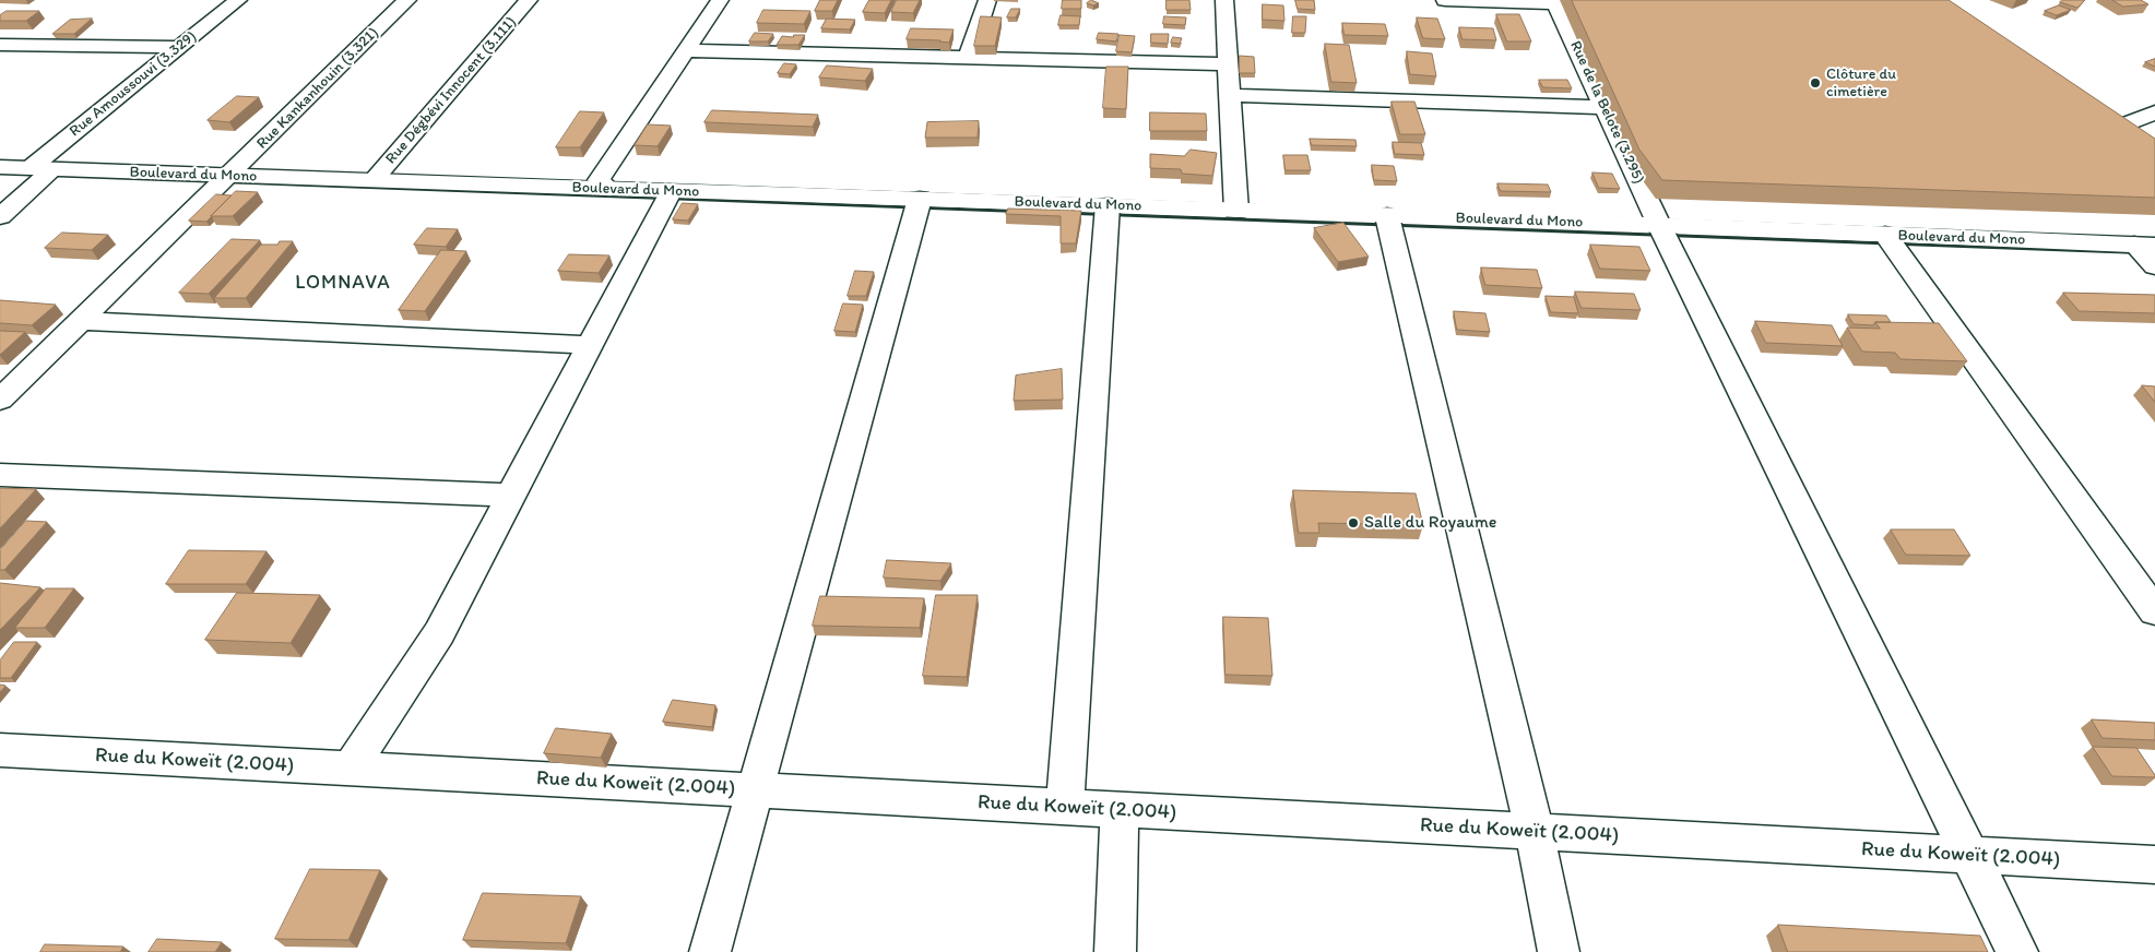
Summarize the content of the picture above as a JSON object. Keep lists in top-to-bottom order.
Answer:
{
  "streets": {
    "street": [
      "Rue Amoussouvi (3.329)",
      "Rue Kankanhouin (3.321)",
      "Rue Dégbévi Innocent (3.111)",
      "Rue de la Belote (3.295)",
      "Boulevard du Mono",
      "Rue du Koweït (2.004)"
    ]
  },
  "crossings": [
    ["Rue Amoussouvi (3.329)", "Boulevard du Mono"],
    ["Rue Kankanhouin (3.321)", "Boulevard du Mono"],
    ["Rue Dégbévi Innocent (3.111)", "Boulevard du Mono"],
    ["Rue de la Belote (3.295)", "Boulevard du Mono"],
    ["Rue de la Belote (3.295)", "Rue du Koweït (2.004)"]
  ],
  "districts": ["LOMNAVA"],
  "places": ["Clôture du cimetière", "Salle du Royaume"]
}
